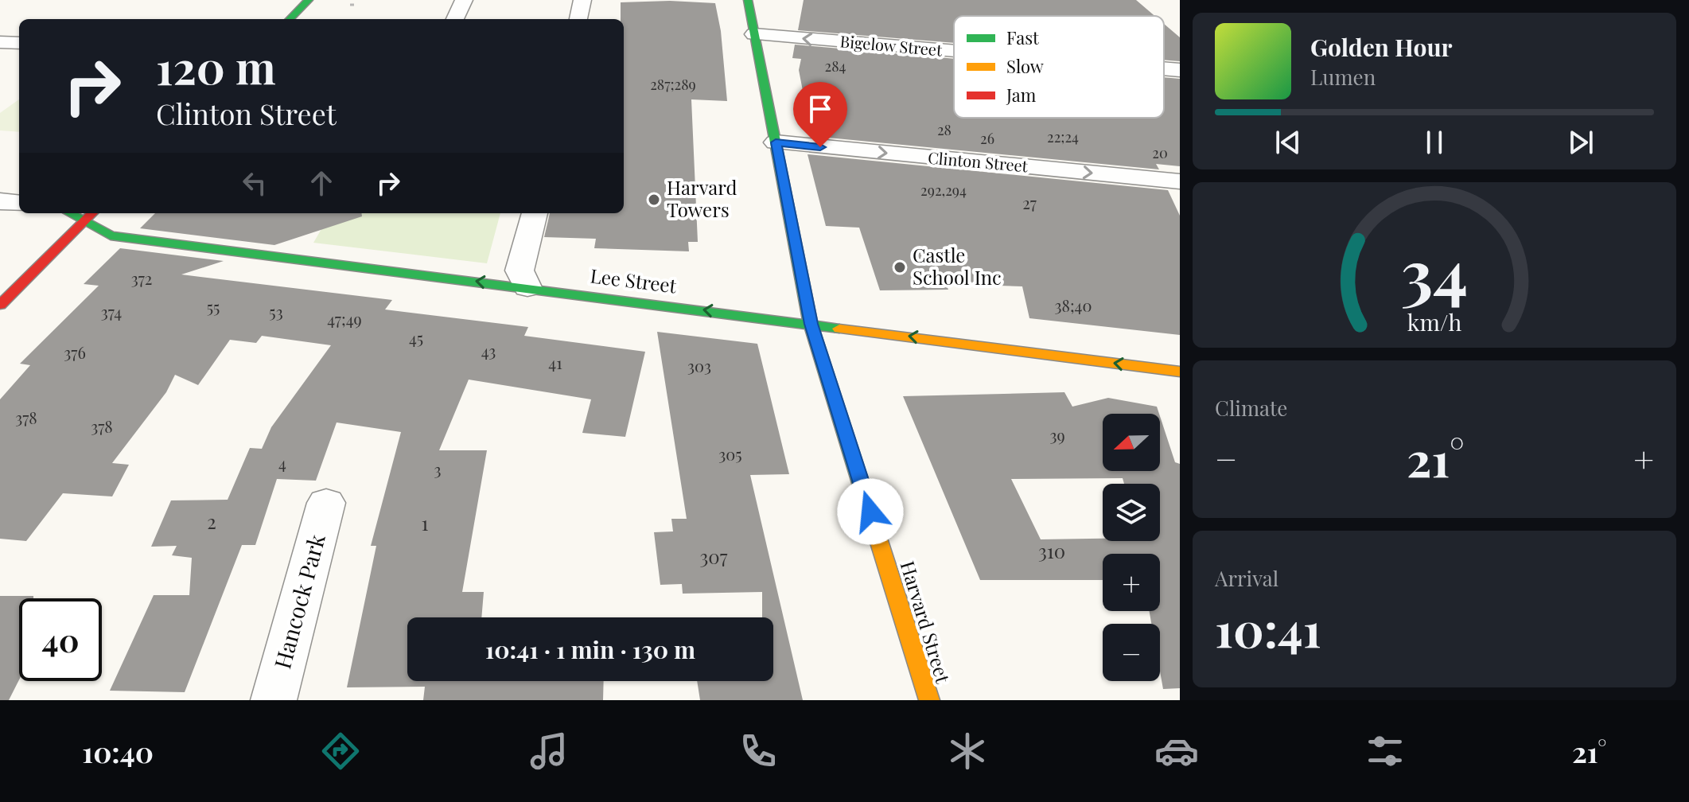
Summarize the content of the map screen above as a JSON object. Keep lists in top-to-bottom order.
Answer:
{
  "streets": {
    "street": [
      "Bigelow Street",
      "Clinton Street",
      "Lee Street",
      "Hancock Park",
      "Harvard Street"
    ]
  },
  "crossings": [
    ["Bigelow Street", "Harvard Street"],
    ["Clinton Street", "Harvard Street"],
    ["Lee Street", "Harvard Street"]
  ],
  "one_way": ["Bigelow Street", "Clinton Street", "Lee Street"],
  "places": ["Harvard Towers", "Castle School Inc"],
  "house_numbers": [
    "284",
    "287;289",
    "28",
    "22;24",
    "26",
    "20",
    "292,294",
    "27",
    "372",
    "38;40",
    "55",
    "374",
    "53",
    "47;49",
    "45",
    "43",
    "376",
    "41",
    "303",
    "378",
    "378",
    "39",
    "305",
    "4",
    "3",
    "2",
    "1",
    "310",
    "307"
  ],
  "legend": ["Fast", "Slow", "Jam"],
  "north": "left",
  "page": {
    "turn": ["120 m", "Clinton Street"],
    "song": ["Golden Hour", "Lumen"],
    "tile": [
      "Climate",
      ["Arrival", "10:41"]
    ],
    "map_buttons": ["+", "−"],
    "heat": ["−", "21°", "+"],
    "limit": "40",
    "trip": "10:41 · 1 min · 130 m",
    "tabs": ["10:40", "21°"],
    "gauge": ["34", "km/h"]
  }
}
